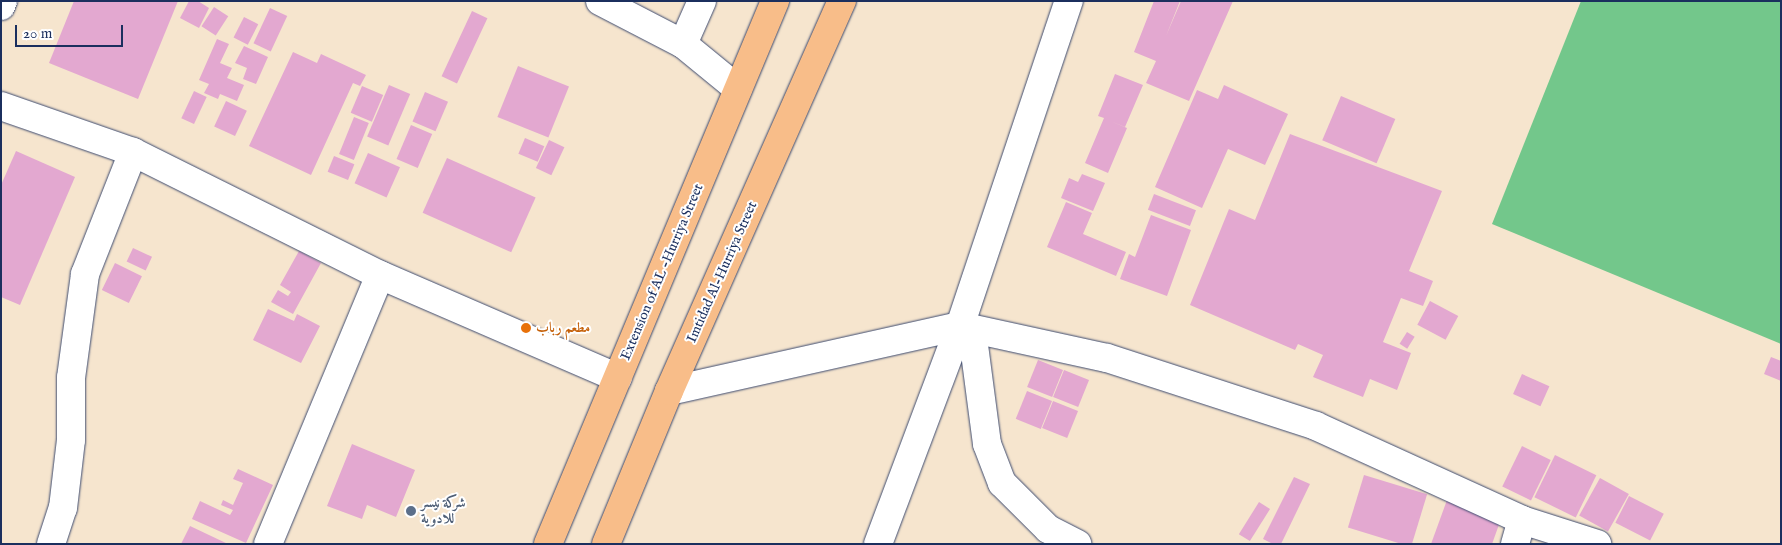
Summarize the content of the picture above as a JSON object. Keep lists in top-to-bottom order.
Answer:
{
  "streets": {
    "main road": ["Extension of AL -Hurriya Street", "Imtidad Al-Hurriya Street"]
  },
  "places": ["مطعم رباب", "شركة نيسر للادوية"],
  "scale_bar": "20 m"
}
